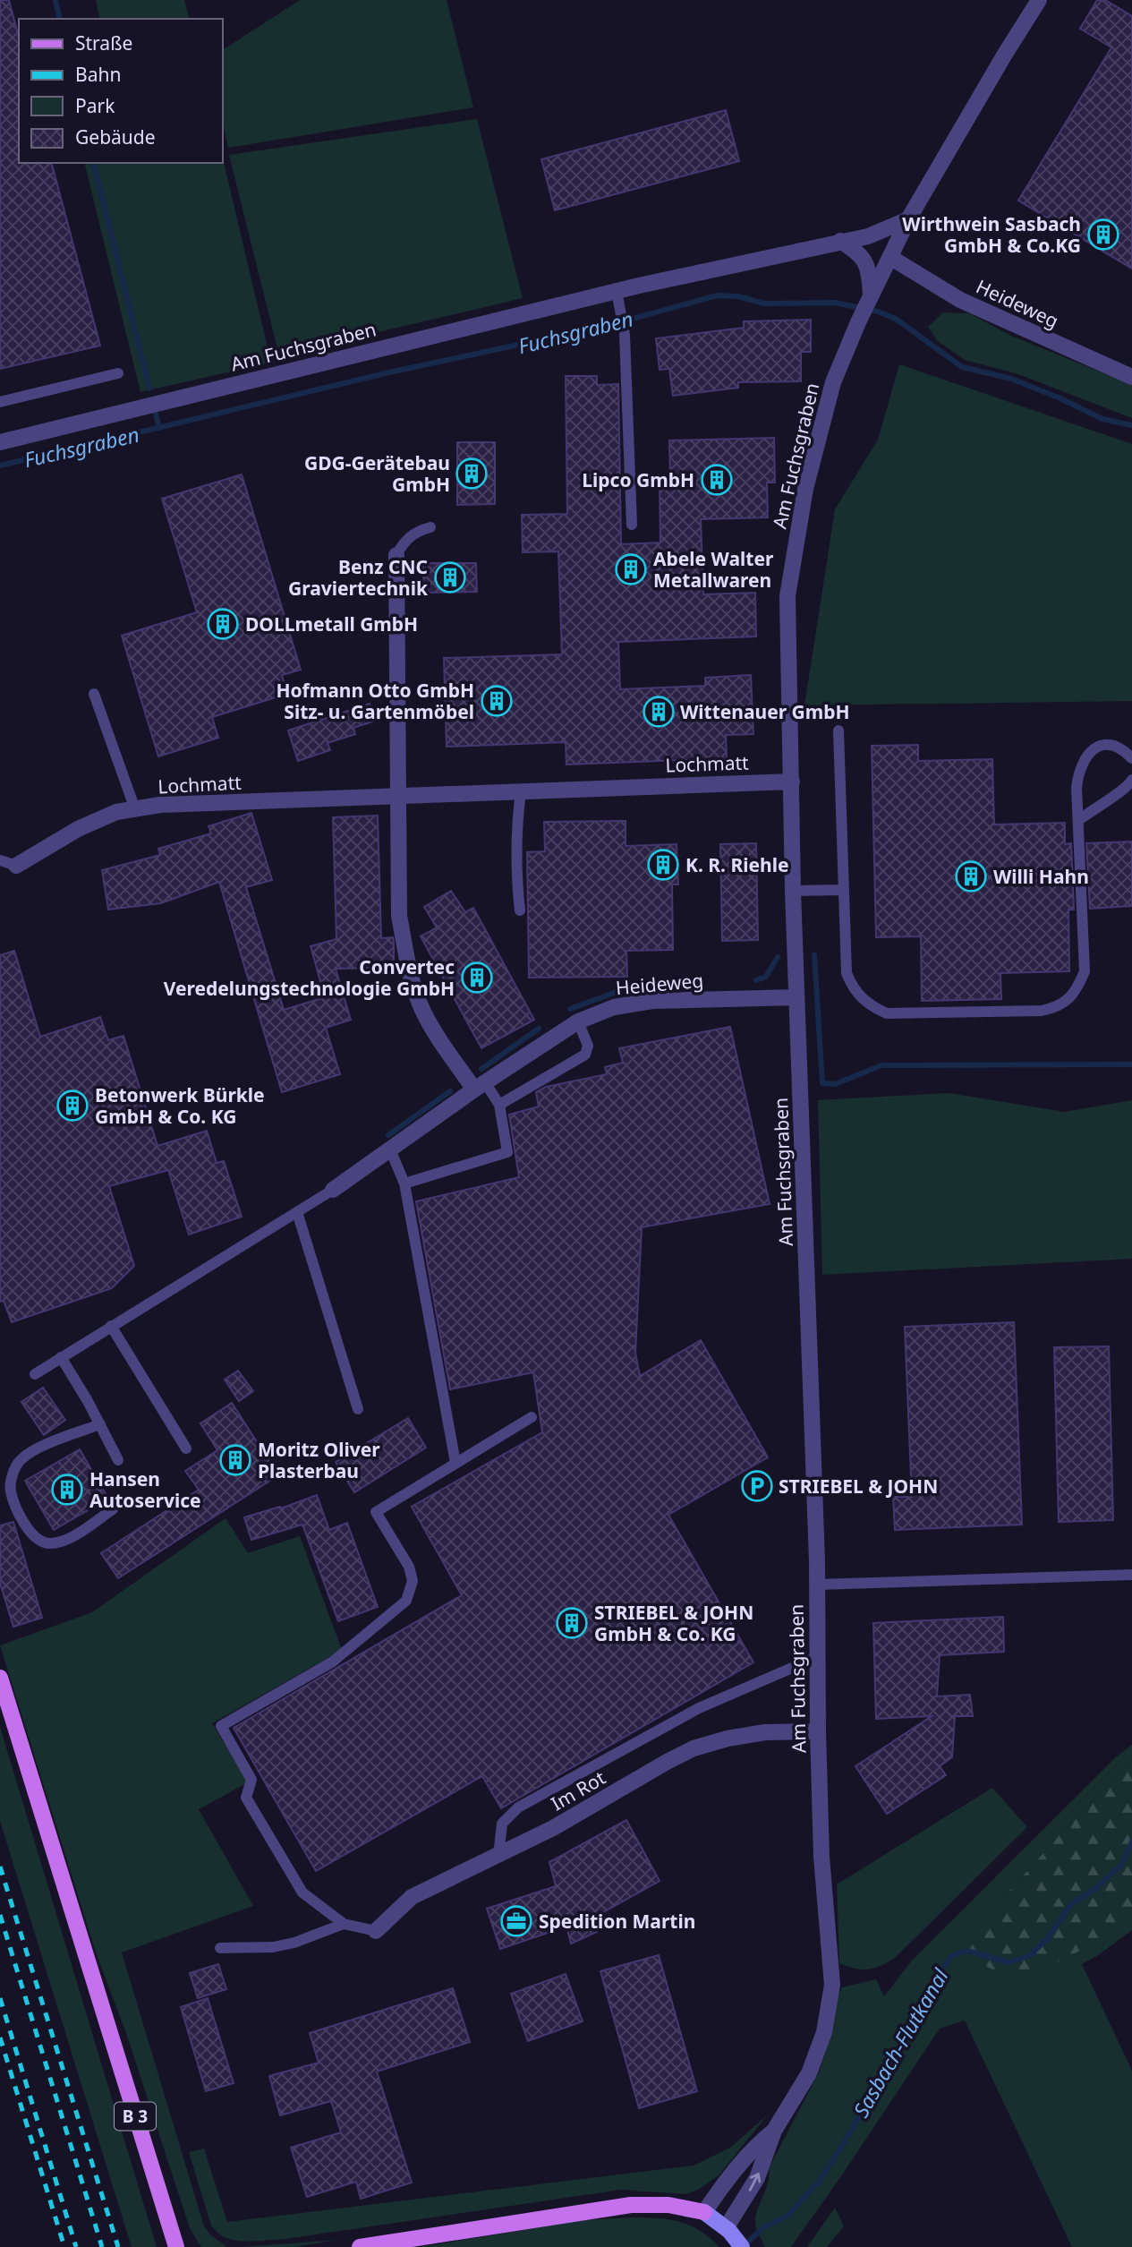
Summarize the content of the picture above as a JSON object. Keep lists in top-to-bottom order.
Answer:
{
  "streets": {
    "main road": ["B 3"],
    "street": [
      "Heideweg",
      "Am Fuchsgraben",
      "Lochmatt",
      "Im Rot"
    ]
  },
  "crossings": [
    ["Heideweg", "Am Fuchsgraben"],
    ["Am Fuchsgraben", "Lochmatt"],
    ["Am Fuchsgraben", "Im Rot"]
  ],
  "water": ["Fuchsgraben", "Sasbach-Flutkanal"],
  "places": {
    "building": [
      "Wirthwein Sasbach GmbH & Co.KG",
      "GDG-Gerätebau GmbH",
      "Lipco GmbH",
      "Abele Walter Metallwaren",
      "Benz CNC Graviertechnik",
      "DOLLmetall GmbH",
      "Hofmann Otto GmbH Sitz- u. Gartenmöbel",
      "Wittenauer GmbH",
      "K. R. Riehle",
      "Willi Hahn",
      "Convertec Veredelungstechnologie GmbH",
      "Betonwerk Bürkle GmbH & Co. KG",
      "Moritz Oliver Plasterbau",
      "Hansen Autoservice",
      "STRIEBEL & JOHN GmbH & Co. KG"
    ],
    "parking": ["STRIEBEL & JOHN"],
    "office": ["Spedition Martin"]
  },
  "legend": [
    "Straße",
    "Bahn",
    "Park",
    "Gebäude"
  ]
}
